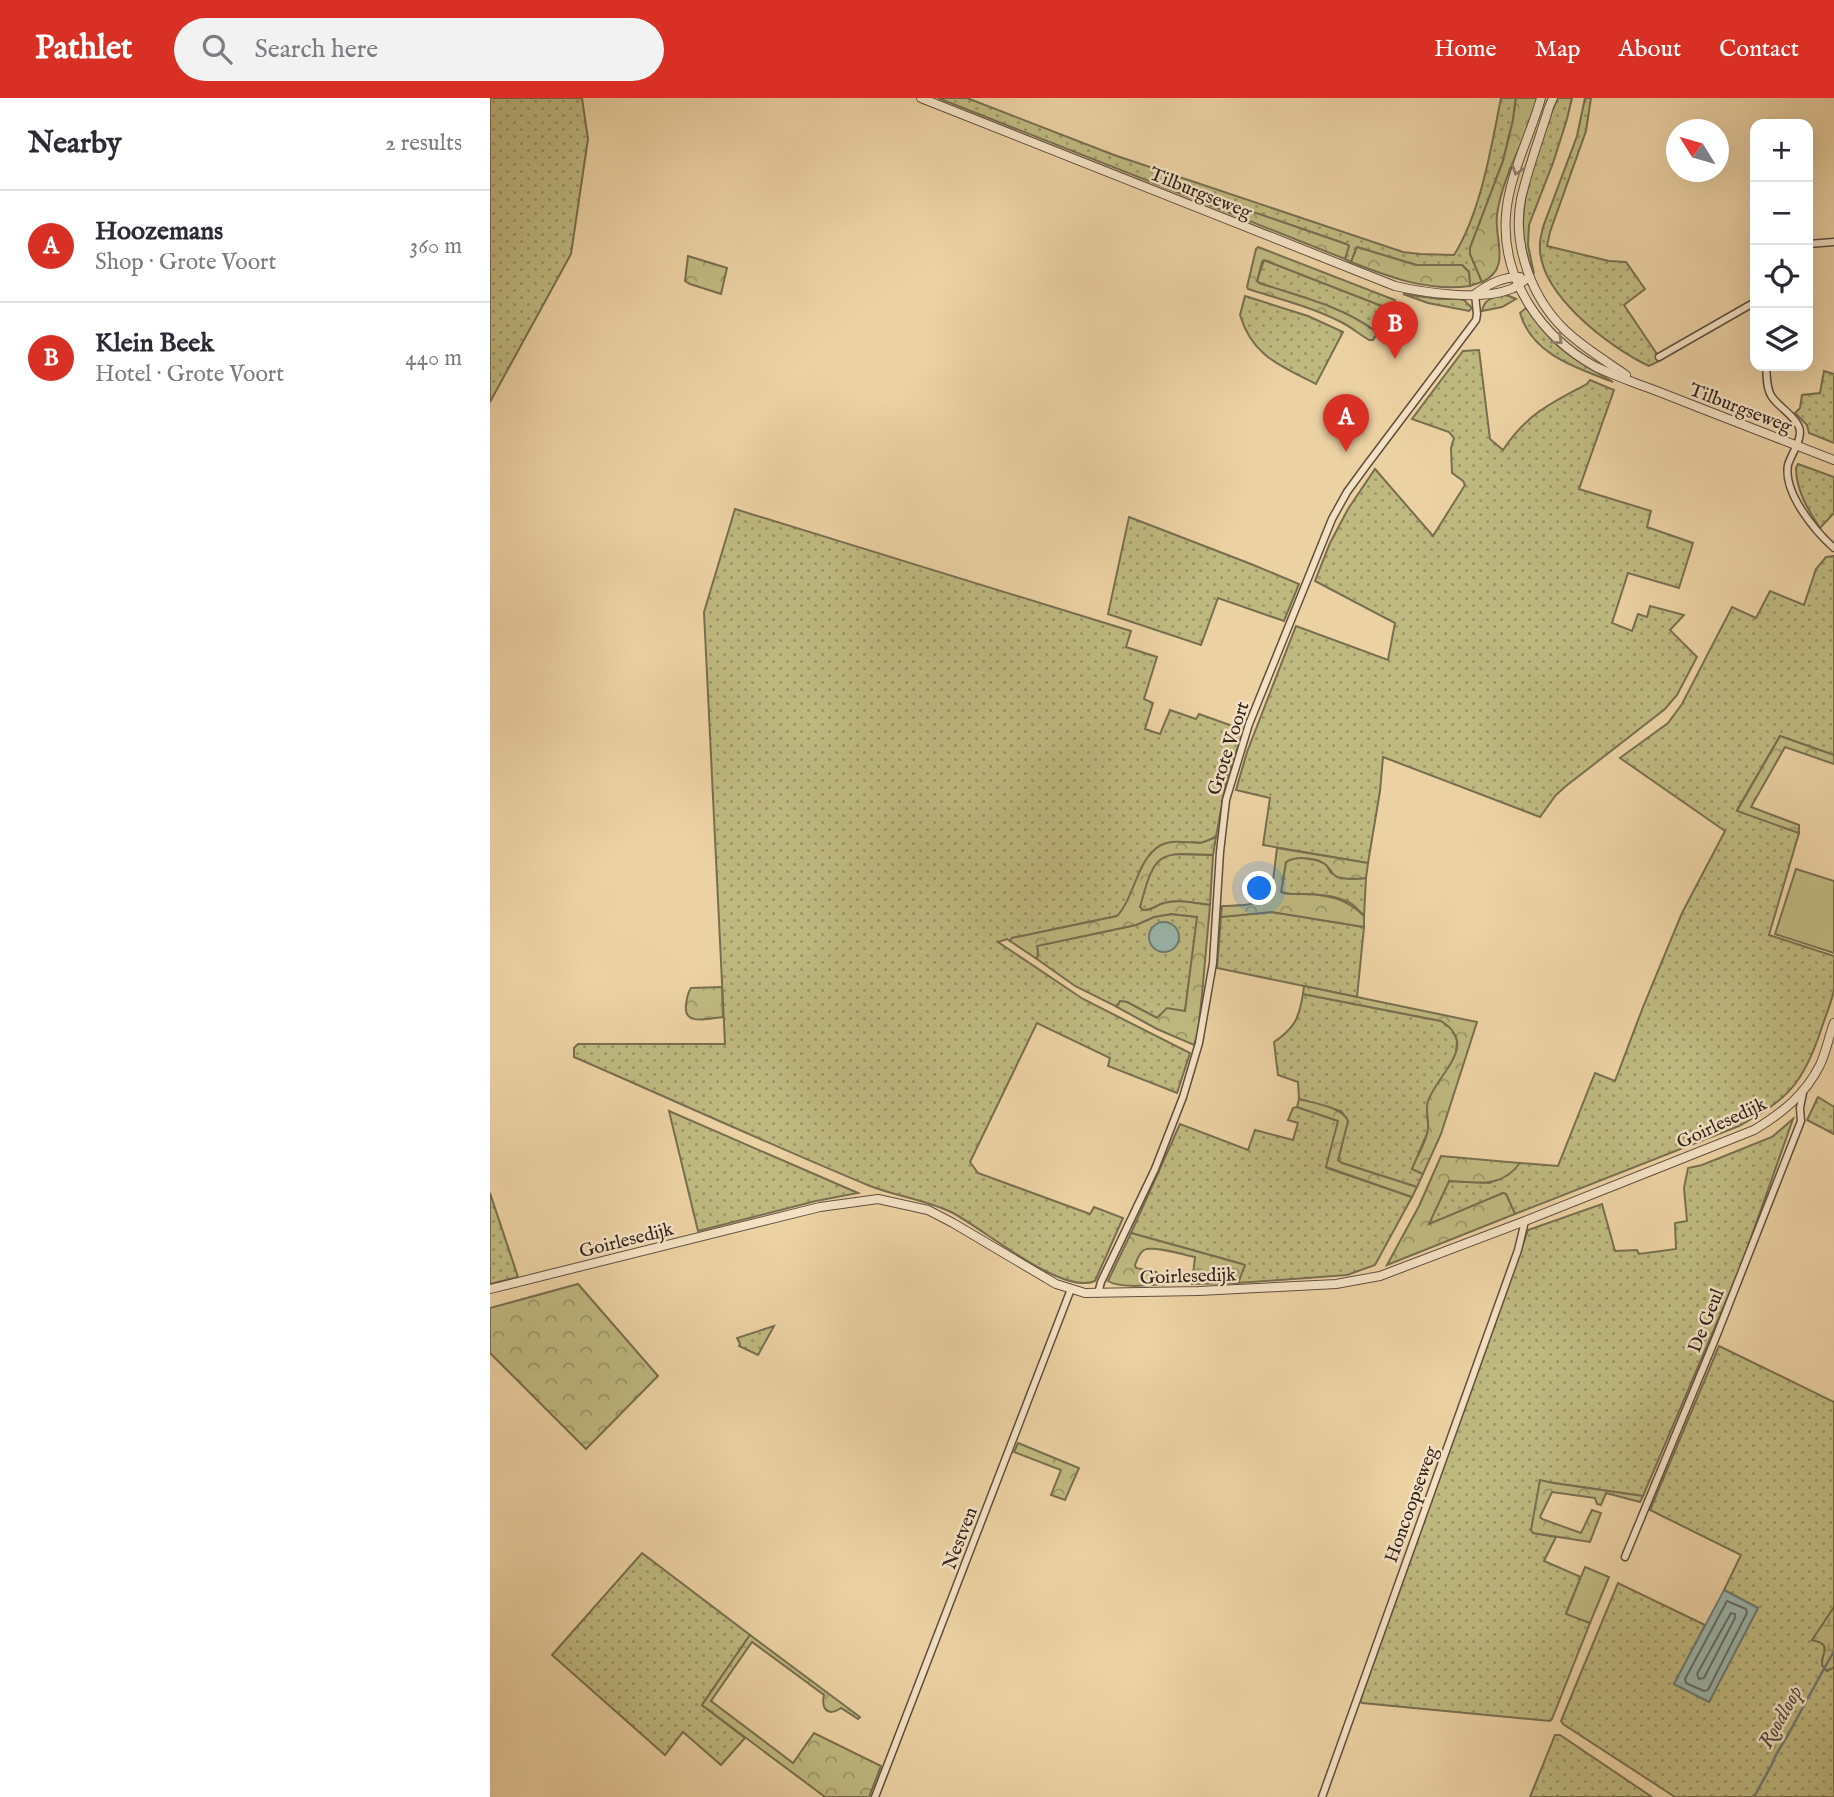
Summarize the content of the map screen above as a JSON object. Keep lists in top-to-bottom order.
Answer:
{
  "streets": {
    "street": [
      "Tilburgseweg",
      "Grote Voort",
      "Goirlesedijk",
      "De Geul",
      "Honcoopseweg",
      "Nestven"
    ]
  },
  "crossings": [
    ["Tilburgseweg", "Grote Voort"],
    ["Grote Voort", "Goirlesedijk"],
    ["Goirlesedijk", "De Geul"],
    ["Goirlesedijk", "Honcoopseweg"],
    ["Goirlesedijk", "Nestven"]
  ],
  "water": ["Roodloop"],
  "north": "top left",
  "page": {
    "header": "Pathlet",
    "search": "Search here",
    "nav": [
      "Home",
      "Map",
      "About",
      "Contact"
    ],
    "heading": ["Nearby", "2 results"],
    "map_buttons": ["+", "−"],
    "list": [
      {
        "mark": "A",
        "name": "Hoozemans",
        "note": "Shop · Grote Voort",
        "value": "360 m"
      },
      {
        "mark": "B",
        "name": "Klein Beek",
        "note": "Hotel · Grote Voort",
        "value": "440 m"
      }
    ],
    "pins": ["B", "A"]
  }
}
